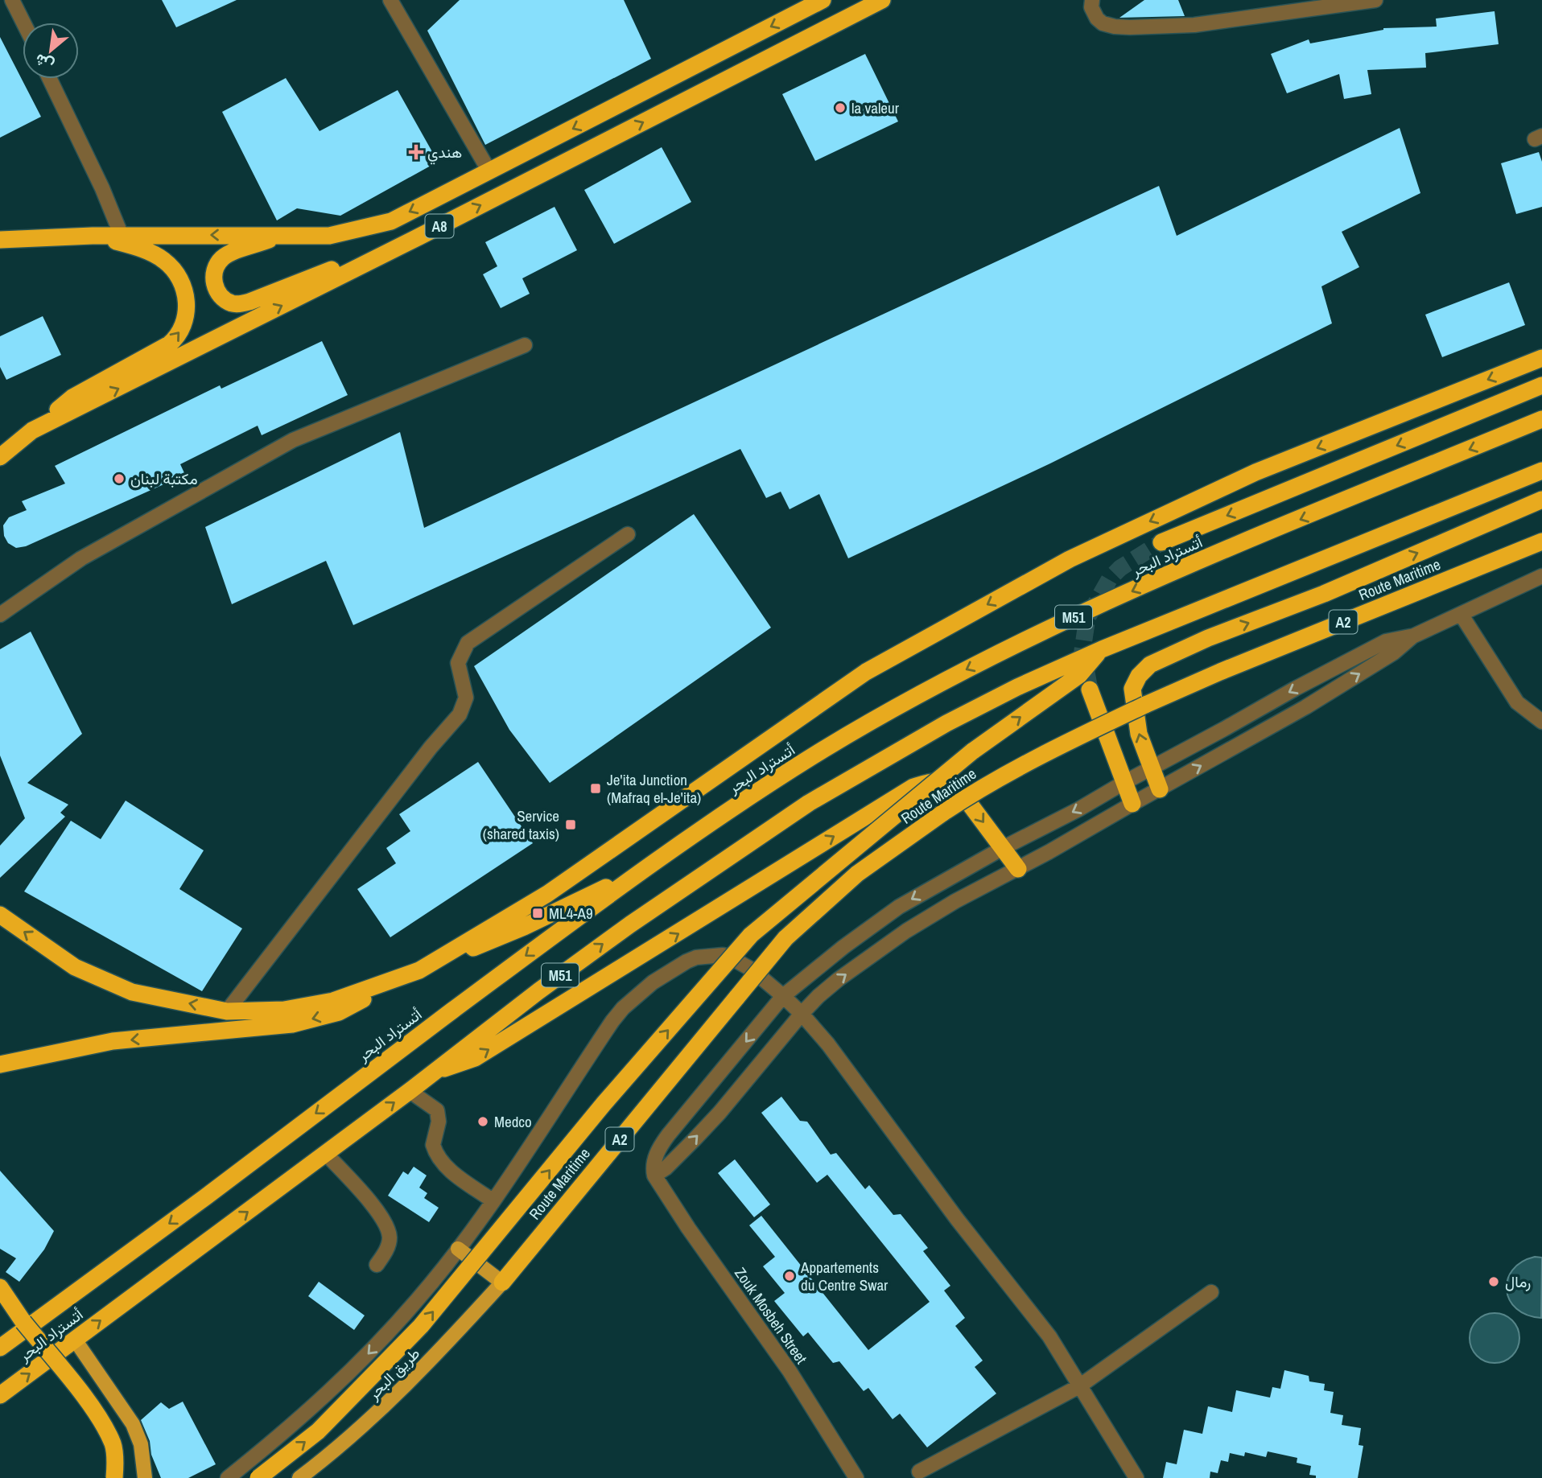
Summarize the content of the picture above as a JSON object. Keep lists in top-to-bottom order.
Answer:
{
  "streets": {
    "highway": [
      "A8",
      "أتستراد البحر",
      "Route Maritime",
      "M51",
      "A2"
    ],
    "main road": ["طريق البحر"],
    "street": ["Zouk Mosbeh Street"]
  },
  "crossings": [
    ["Route Maritime", "طريق البحر"]
  ],
  "places": {
    "other": [
      "la valeur",
      "مكتبة لبنان",
      "Medco",
      "Appartements du Centre Swar",
      "رمال"
    ],
    "health": ["هندي"],
    "transit": ["Je'ita Junction (Mafraq el-Je'ita)", "Service (shared taxis)", "ML4-A9"]
  },
  "north": "bottom left"
}
